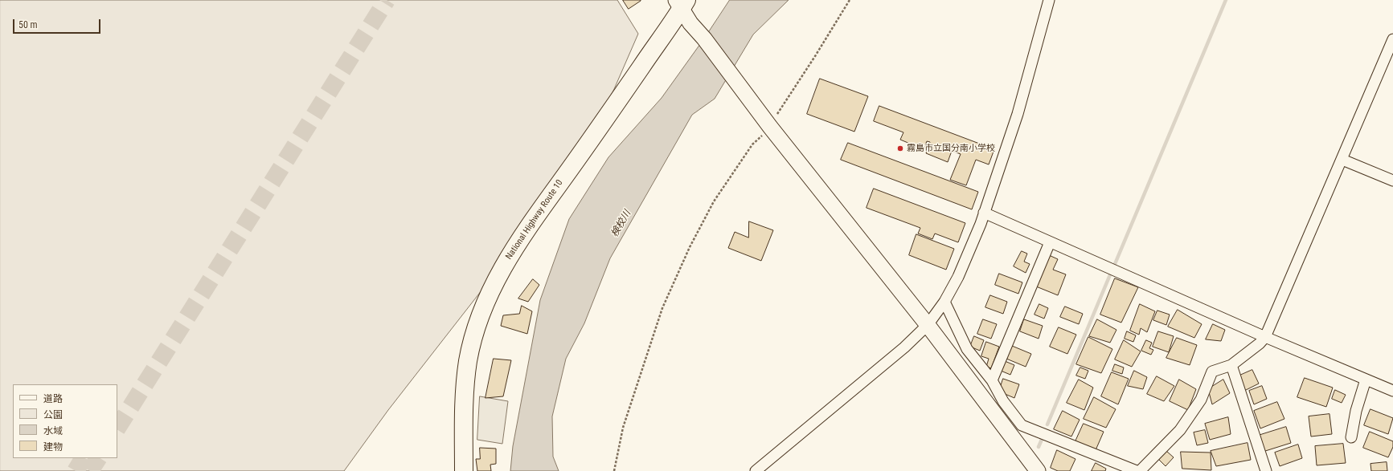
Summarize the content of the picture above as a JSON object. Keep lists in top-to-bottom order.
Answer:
{
  "streets": {
    "highway": ["National Highway Route 10"]
  },
  "water": ["検校川"],
  "places": ["霧島市立国分南小学校"],
  "legend": [
    "道路",
    "公園",
    "水域",
    "建物"
  ],
  "scale_bar": "50 m"
}
